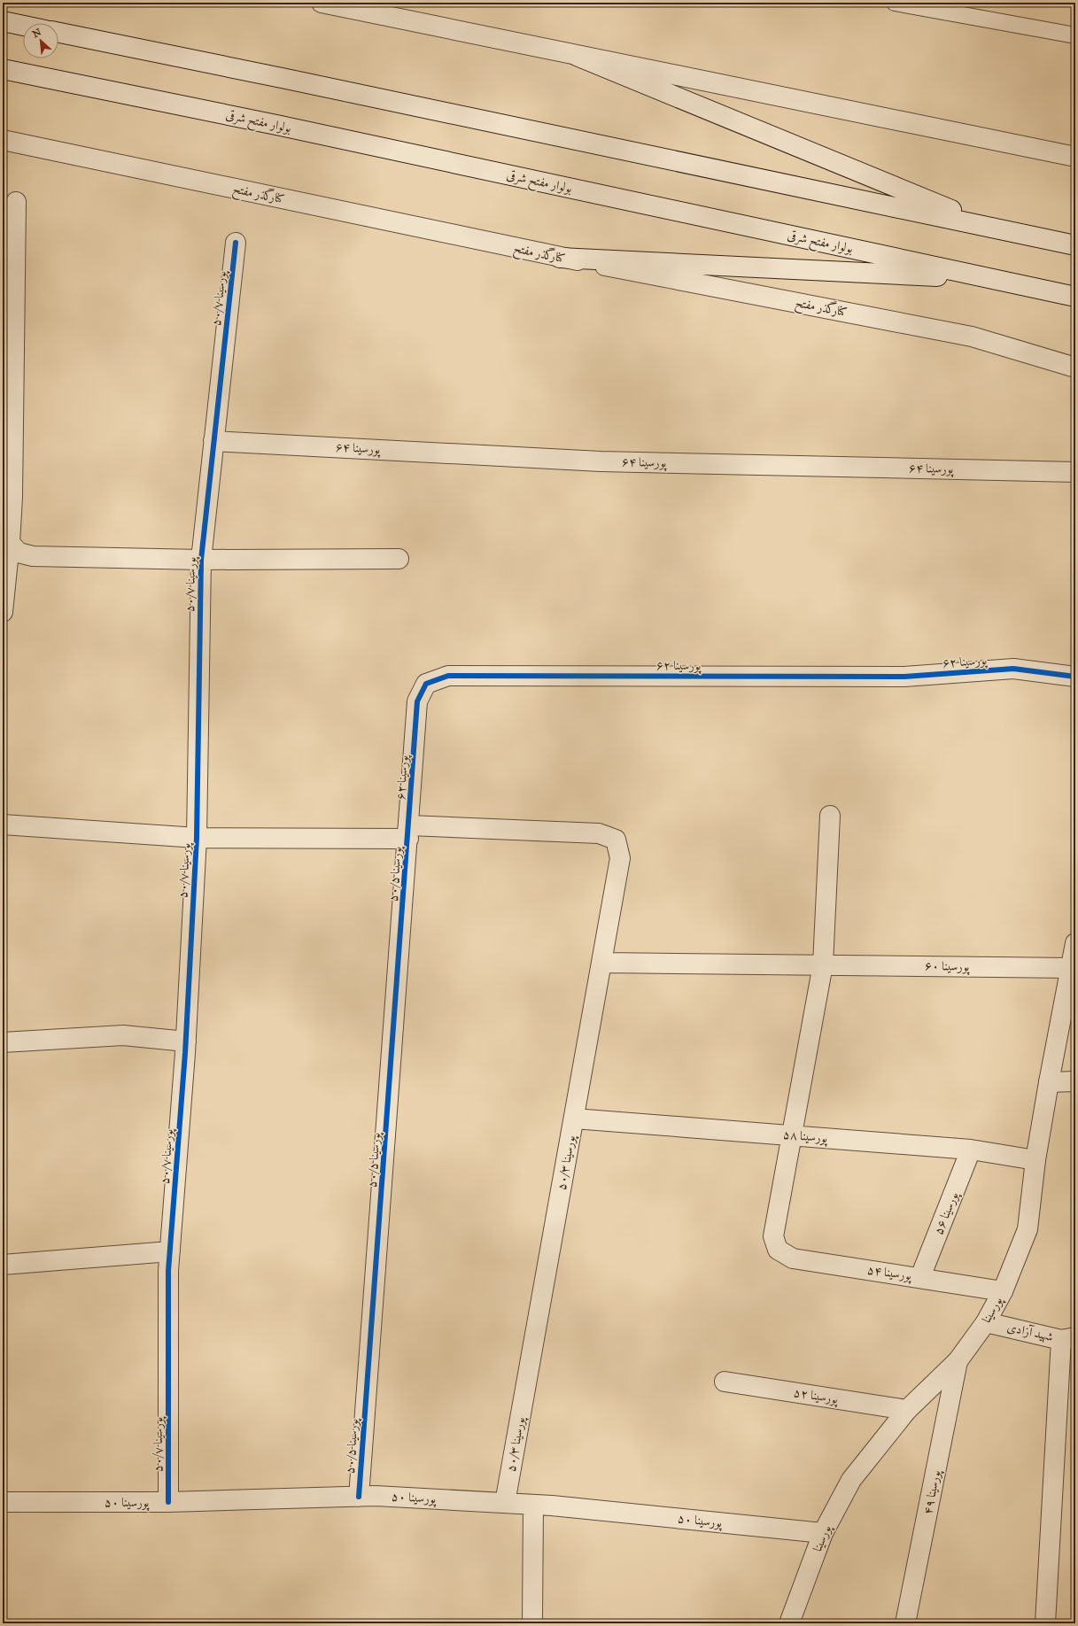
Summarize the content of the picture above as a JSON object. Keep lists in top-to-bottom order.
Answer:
{
  "streets": {
    "street": [
      "بولوار مفتح شرقی",
      "کنارگذر مفتح",
      "پورسینا ۵۰/۷",
      "پورسینا ۶۴",
      "پورسینا ۶۲",
      "پورسینا ۵۰/۵",
      "پورسینا ۶۰",
      "پورسینا ۵۸",
      "پورسینا ۵۰/۳",
      "پورسینا ۵۶",
      "پورسینا ۵۴",
      "پورسینا",
      "شهید آزادی",
      "پورسینا ۵۲",
      "پورسینا ۴۹",
      "پورسینا ۵۰"
    ]
  },
  "crossings": [
    ["پورسینا ۵۰/۷", "پورسینا ۶۴"],
    ["پورسینا ۵۰/۷", "پورسینا ۵۰"],
    ["پورسینا ۶۲", "پورسینا ۵۰/۵"],
    ["پورسینا ۶۲", "پورسینا ۵۰/۳"],
    ["پورسینا ۵۰/۵", "پورسینا ۵۰/۳"],
    ["پورسینا ۵۰/۵", "پورسینا ۵۰"],
    ["پورسینا ۶۰", "پورسینا ۵۰/۳"],
    ["پورسینا ۶۰", "پورسینا"],
    ["پورسینا ۵۸", "پورسینا ۵۰/۳"],
    ["پورسینا ۵۸", "پورسینا ۵۶"],
    ["پورسینا ۵۸", "پورسینا ۵۴"],
    ["پورسینا ۵۸", "پورسینا"],
    ["پورسینا ۵۰/۳", "پورسینا ۵۰"],
    ["پورسینا ۵۶", "پورسینا ۵۴"],
    ["پورسینا ۵۴", "پورسینا"],
    ["پورسینا", "شهید آزادی"],
    ["پورسینا", "پورسینا ۵۲"],
    ["پورسینا", "پورسینا ۴۹"],
    ["پورسینا", "پورسینا ۵۰"]
  ],
  "north": "top left"
}
